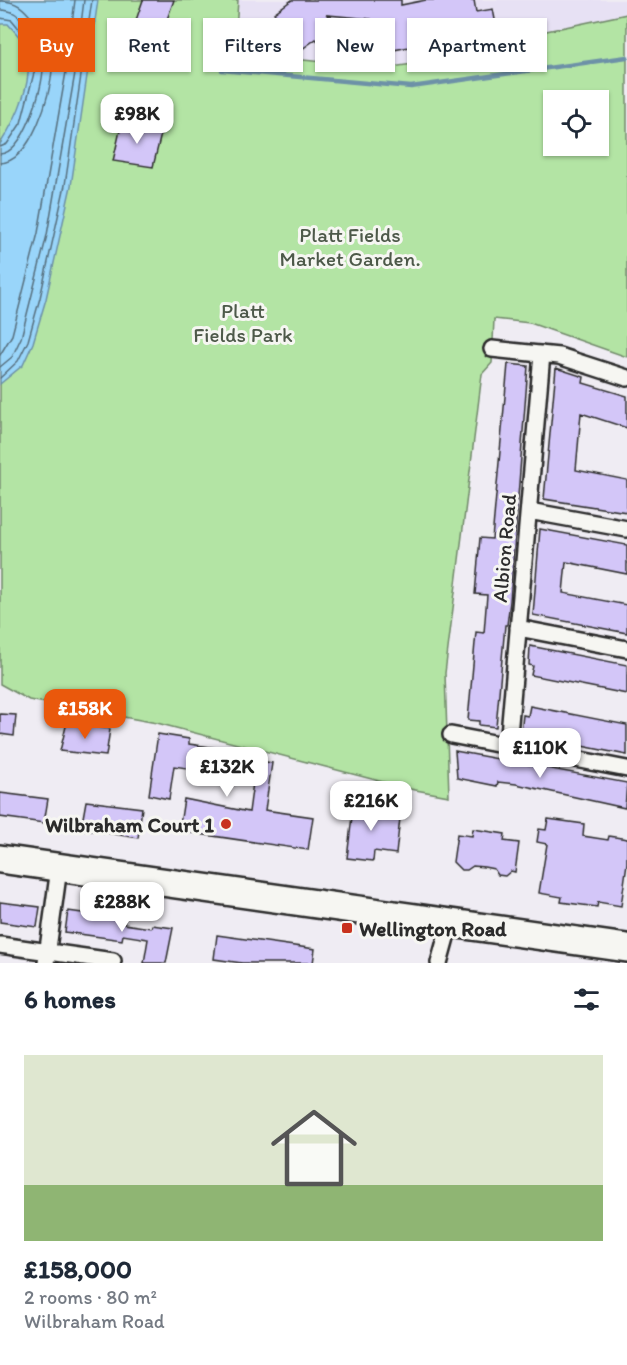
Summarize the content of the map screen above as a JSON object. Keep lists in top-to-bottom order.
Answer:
{
  "streets": {
    "street": ["Albion Road"]
  },
  "parks": ["Platt Fields Market Garden.", "Platt Fields Park"],
  "places": {
    "other": ["Wilbraham Court 1"],
    "transit": ["Wellington Road"]
  },
  "page": {
    "chip": [
      "Buy",
      "Rent",
      "Filters",
      "New",
      "Apartment"
    ],
    "price": [
      "£98K",
      "£158K",
      "£110K",
      "£132K",
      "£216K",
      "£288K"
    ],
    "heading": "6 homes",
    "list": [
      {
        "name": "£158,000",
        "note": "2 rooms · 80 m² · Wilbraham Road"
      }
    ]
  }
}
